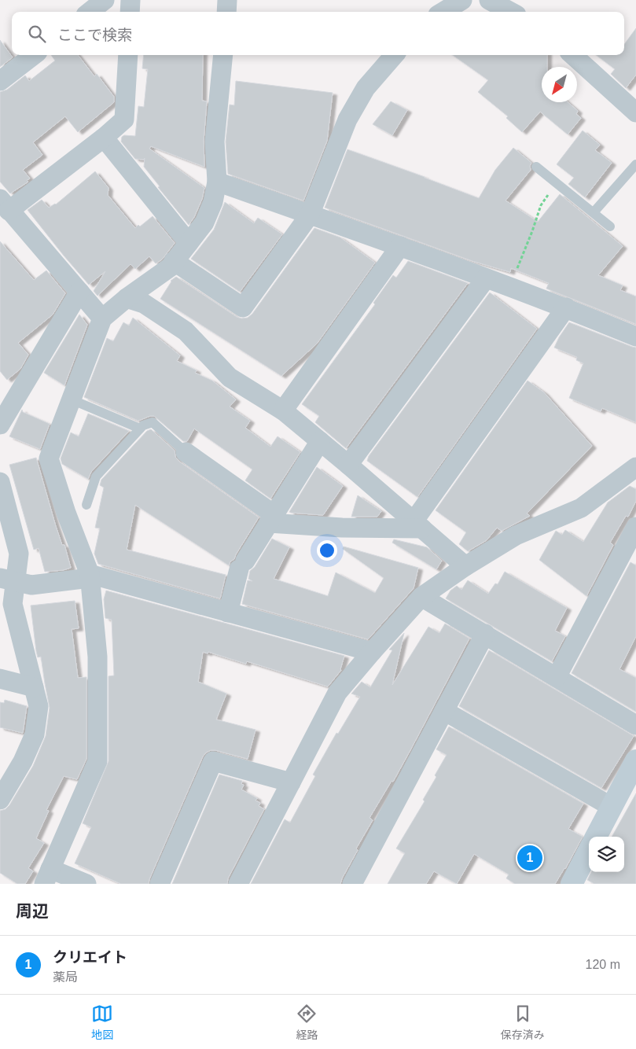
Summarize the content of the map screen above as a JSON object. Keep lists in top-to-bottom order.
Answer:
{
  "north": "bottom left",
  "page": {
    "search": "ここで検索",
    "pins": "1",
    "heading": "周辺",
    "list": [
      {
        "mark": "1",
        "name": "クリエイト",
        "note": "薬局",
        "value": "120 m"
      }
    ],
    "nav": ["地図", "経路", "保存済み"]
  }
}
